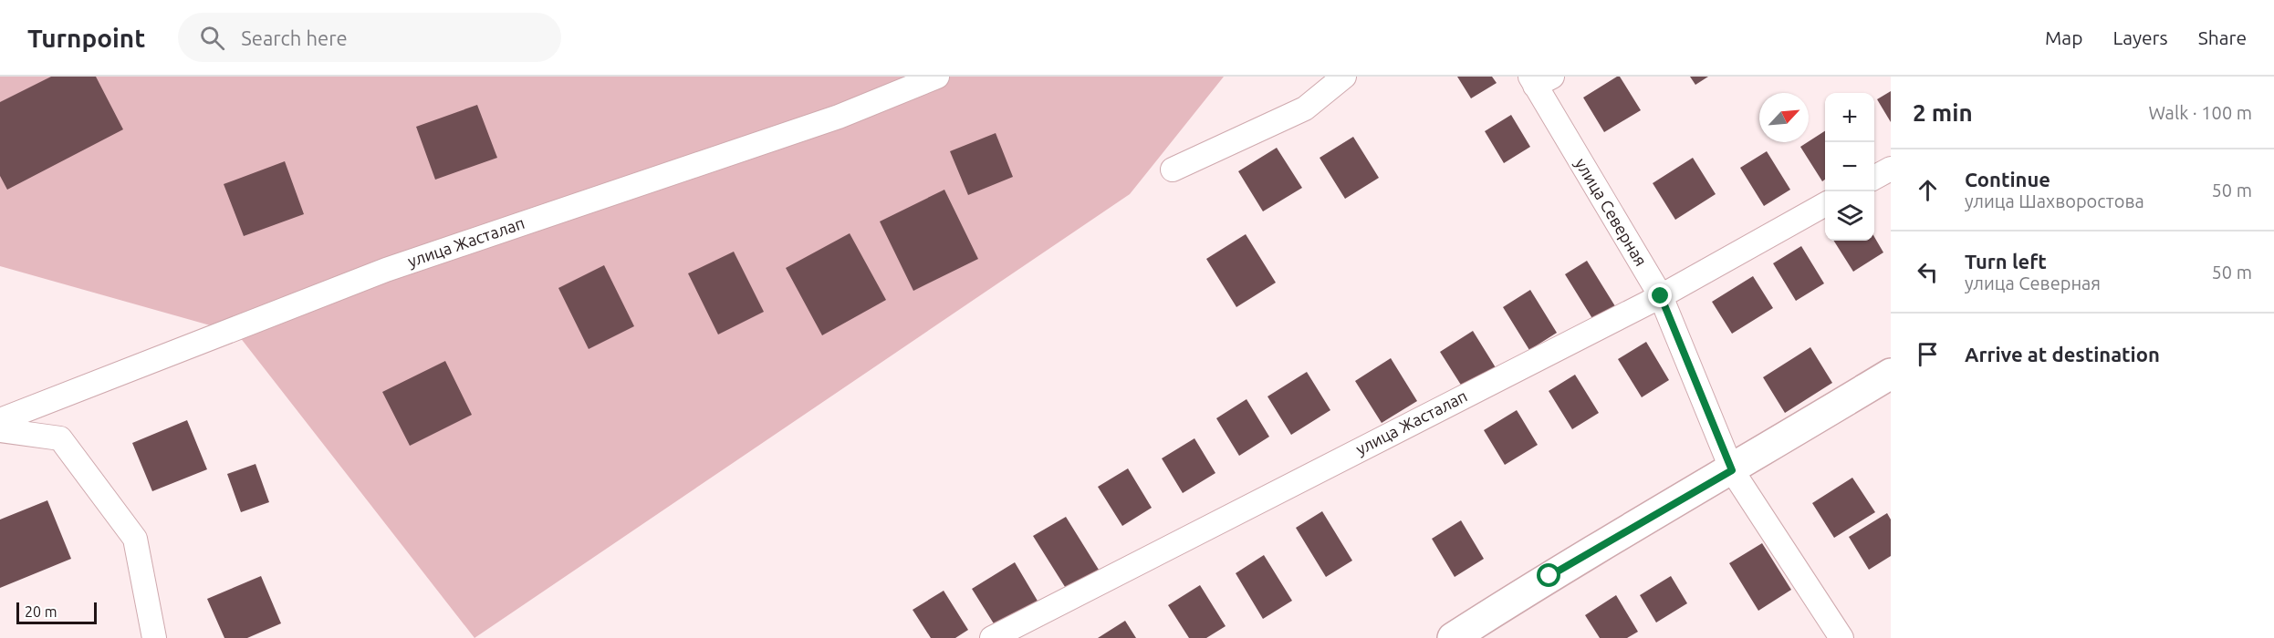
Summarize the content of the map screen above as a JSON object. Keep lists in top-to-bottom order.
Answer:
{
  "streets": {
    "street": ["улица Северная", "улица Жасталап"]
  },
  "crossings": [
    ["улица Северная", "улица Жасталап"]
  ],
  "scale_bar": "20 m",
  "north": "top right",
  "page": {
    "header": "Turnpoint",
    "search": "Search here",
    "nav": ["Map", "Layers", "Share"],
    "heading": ["2 min", "Walk · 100 m"],
    "map_buttons": ["+", "−"],
    "list": [
      ["Continue", "улица Шахворостова", "50 m"],
      ["Turn left", "улица Северная", "50 m"],
      "Arrive at destination"
    ],
    "scale": "20 m"
  }
}
